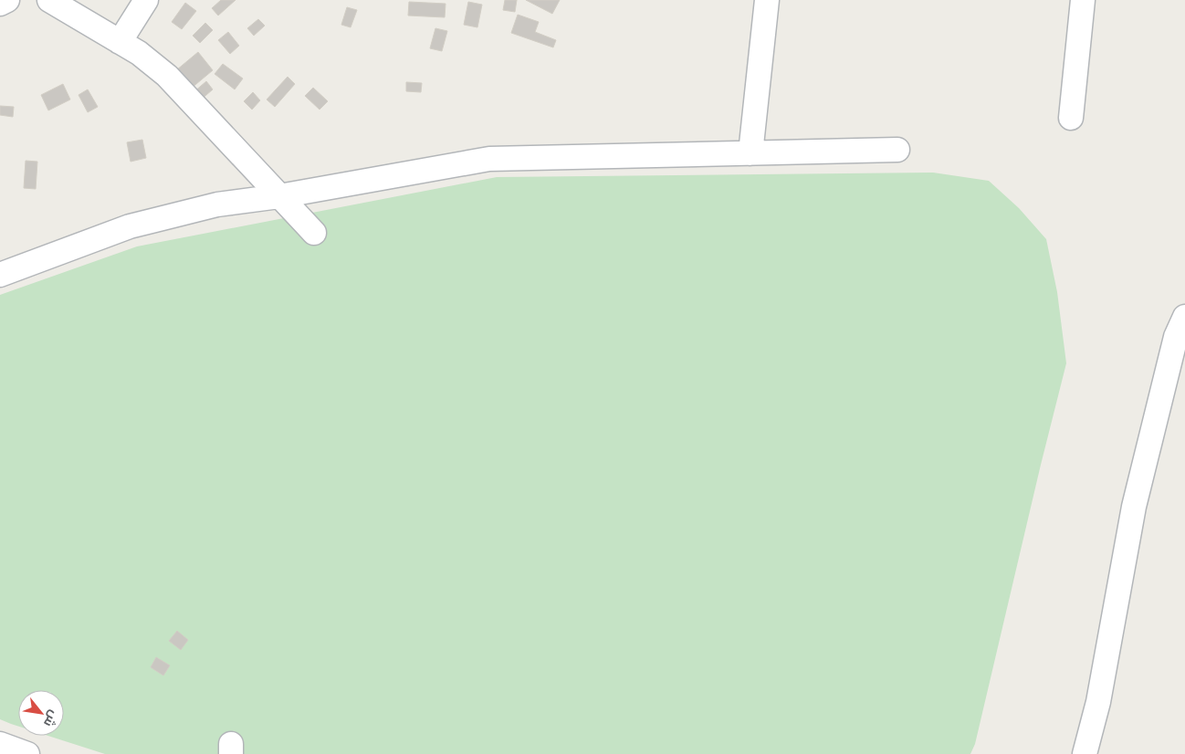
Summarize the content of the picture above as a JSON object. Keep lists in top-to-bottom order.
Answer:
{
  "north": "bottom right"
}
